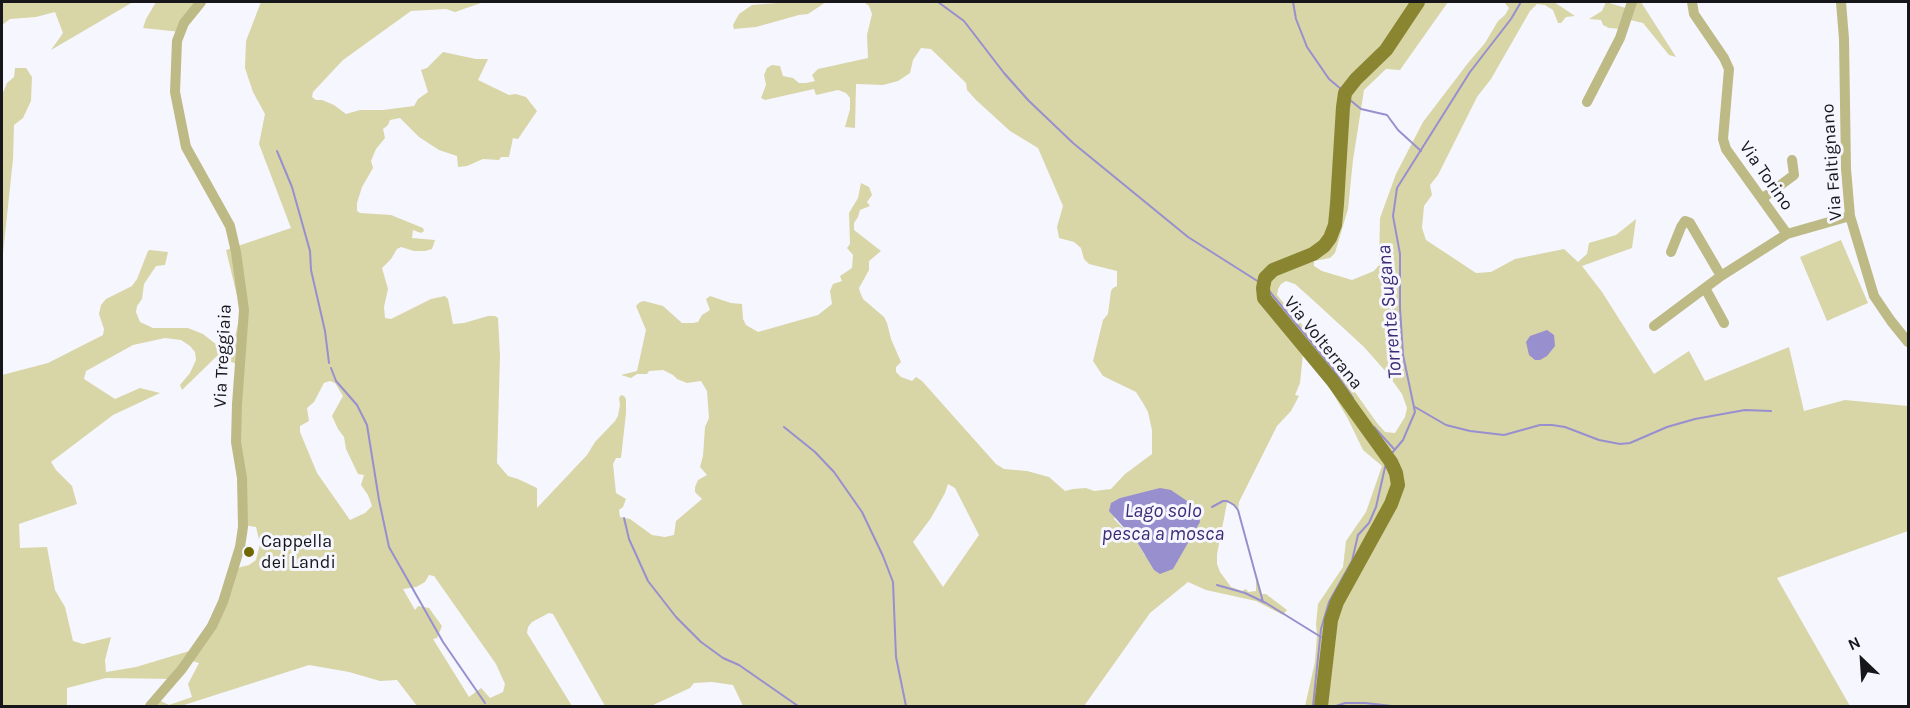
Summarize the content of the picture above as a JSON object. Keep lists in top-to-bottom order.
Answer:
{
  "streets": {
    "main road": ["Via Volterrana"],
    "street": ["Via Faltignano", "Via Torino", "Via Treggiaia"]
  },
  "water": ["Torrente Sugana", "Lago solo pesca a mosca"],
  "places": ["Cappella dei Landi"],
  "north": "top left"
}
